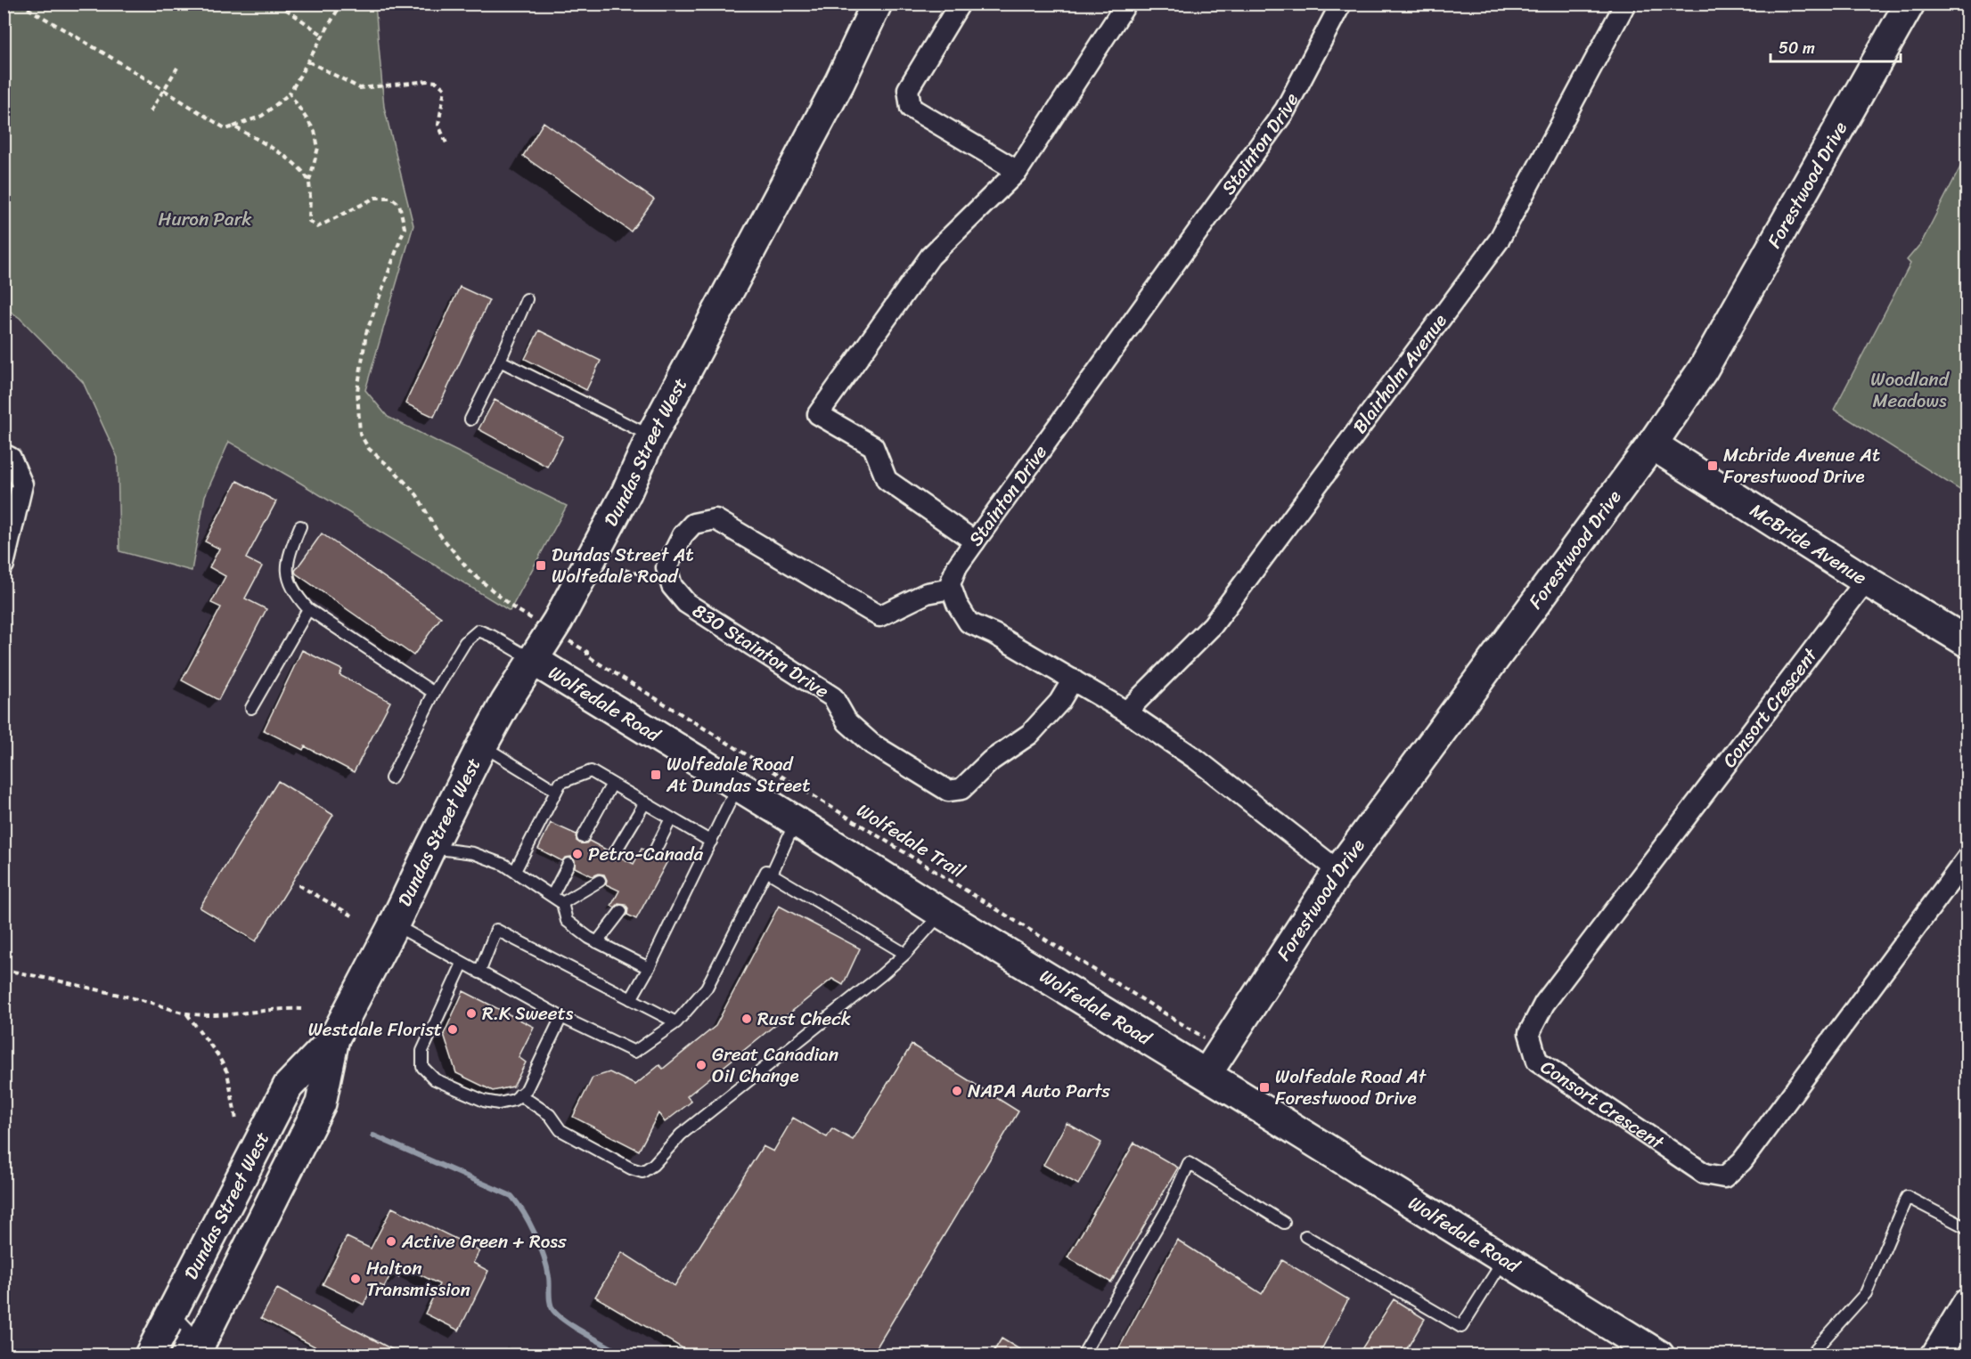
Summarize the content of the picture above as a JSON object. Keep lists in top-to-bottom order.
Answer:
{
  "streets": {
    "street": [
      "Stainton Drive",
      "Forestwood Drive",
      "Blairholm Avenue",
      "Dundas Street West",
      "McBride Avenue",
      "830 Stainton Drive",
      "Wolfedale Road",
      "Consort Crescent"
    ],
    "path": ["Wolfedale Trail"]
  },
  "crossings": [
    ["Forestwood Drive", "McBride Avenue"],
    ["Forestwood Drive", "Wolfedale Road"],
    ["Forestwood Drive", "Wolfedale Trail"],
    ["Dundas Street West", "Wolfedale Road"],
    ["McBride Avenue", "Consort Crescent"],
    ["Wolfedale Road", "Wolfedale Trail"]
  ],
  "parks": ["Huron Park", "Woodland Meadows"],
  "places": {
    "transit": [
      "Mcbride Avenue At Forestwood Drive",
      "Dundas Street At Wolfedale Road",
      "Wolfedale Road At Dundas Street",
      "Wolfedale Road At Forestwood Drive"
    ],
    "other": [
      "Petro-Canada",
      "R.K Sweets",
      "Rust Check",
      "Westdale Florist",
      "Great Canadian Oil Change",
      "NAPA Auto Parts",
      "Active Green + Ross",
      "Halton Transmission"
    ]
  },
  "scale_bar": "50 m"
}
